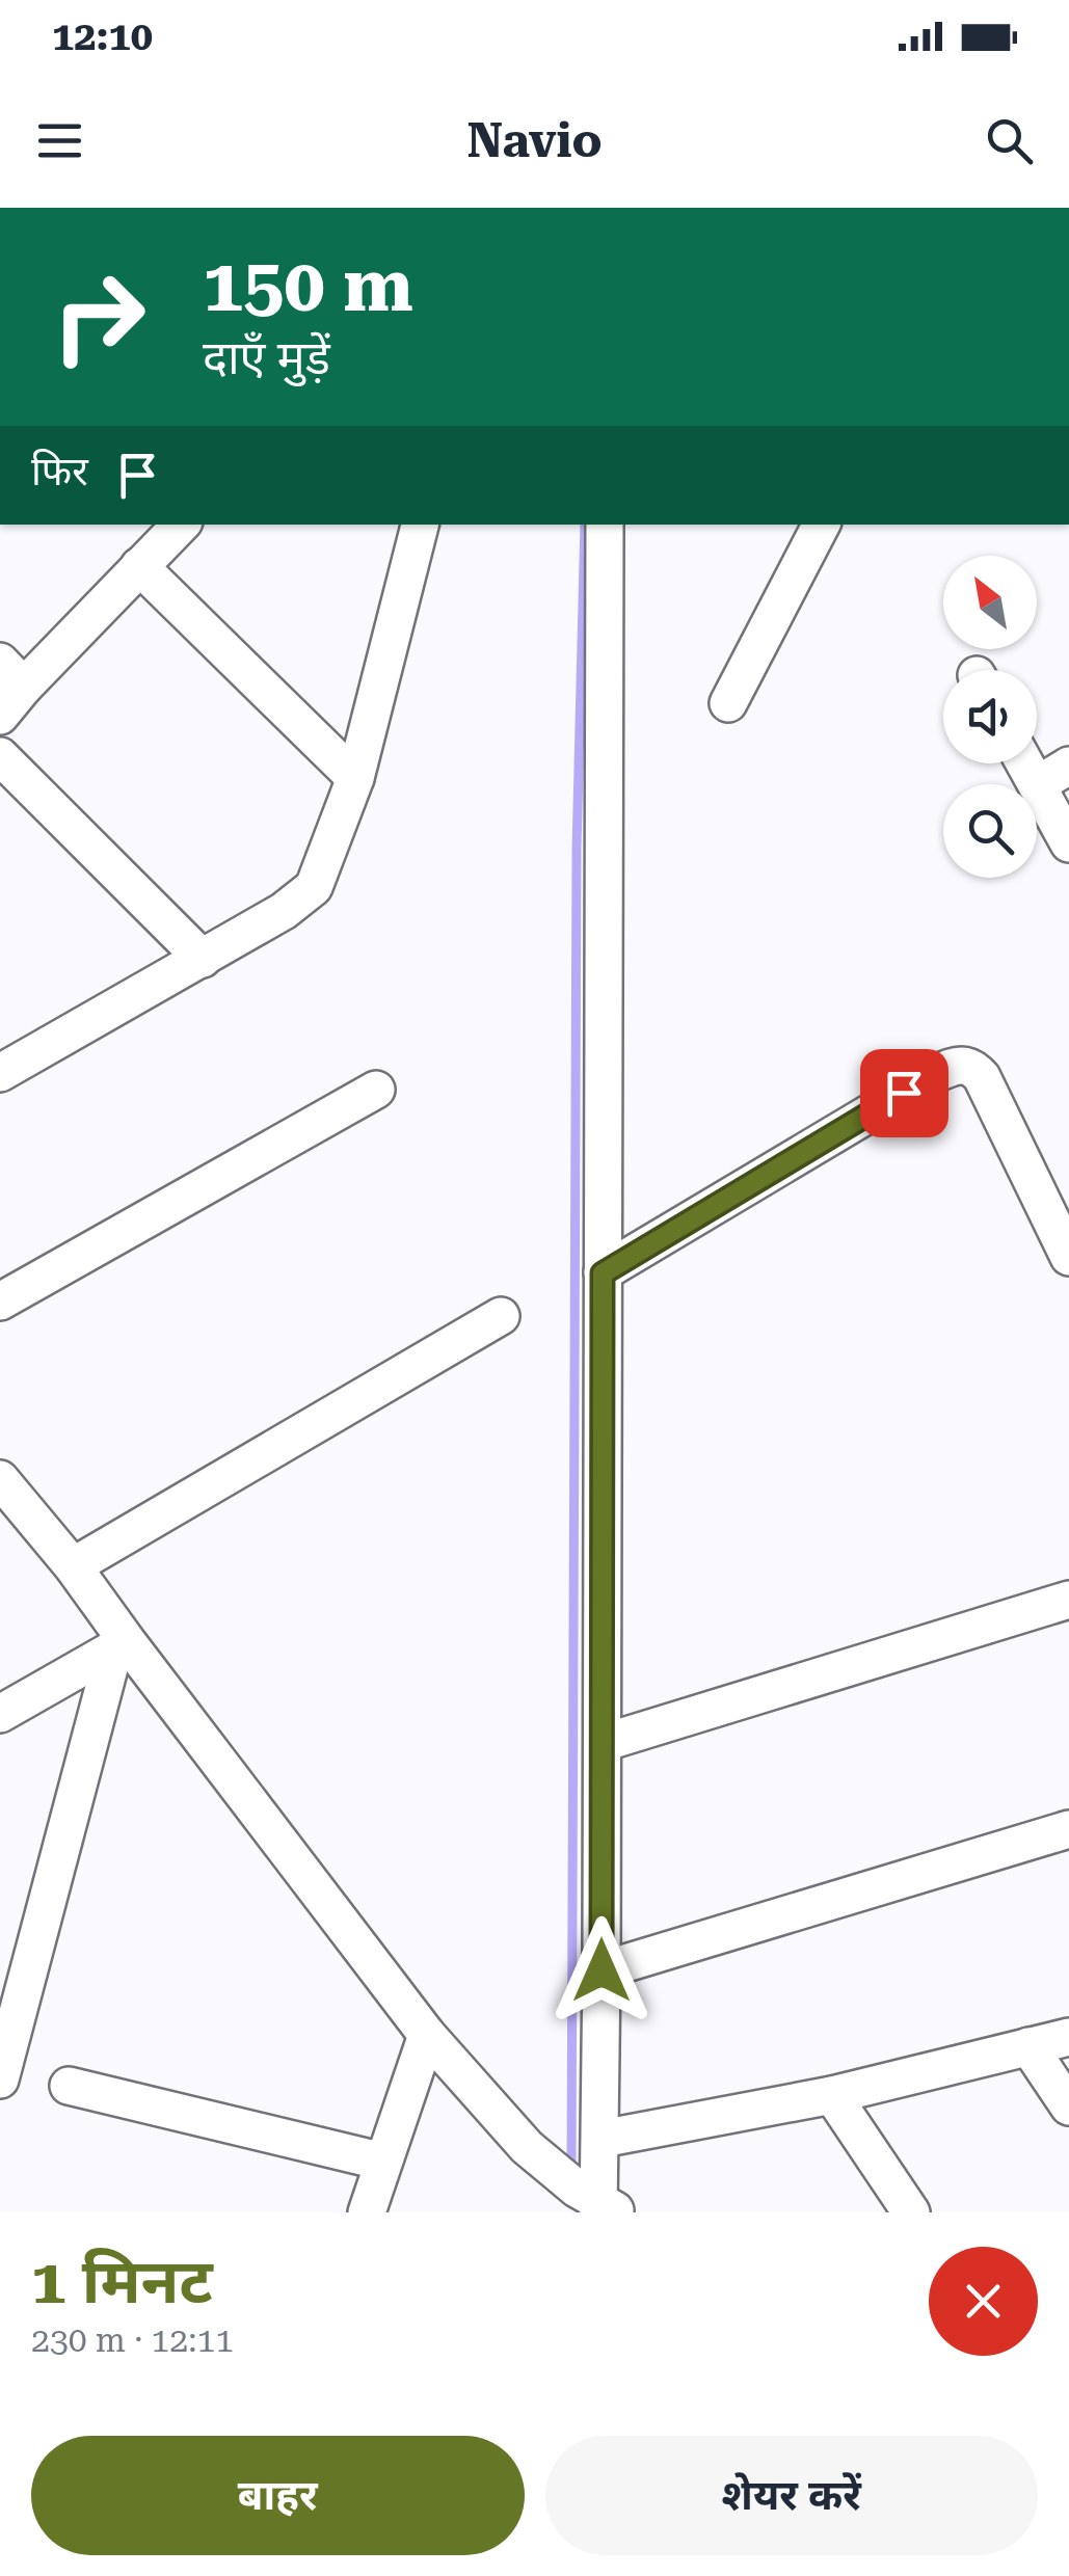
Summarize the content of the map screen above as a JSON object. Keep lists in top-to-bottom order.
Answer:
{
  "north": "top left",
  "page": {
    "status": "12:10",
    "header": "Navio",
    "turn": ["150 m", "दाएँ मुड़ें"],
    "then": "फिर",
    "heading": ["1 मिनट", "230 m · 12:11"],
    "buttons": ["बाहर", "शेयर करें"]
  }
}
